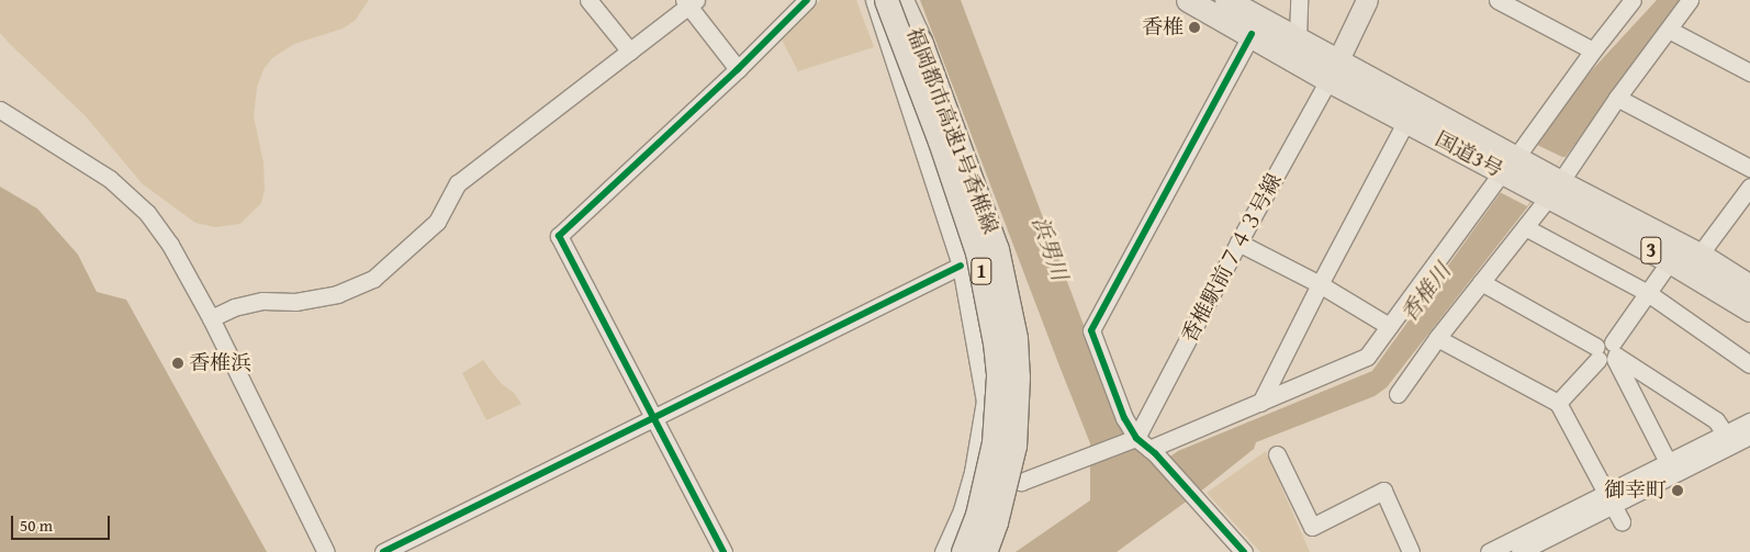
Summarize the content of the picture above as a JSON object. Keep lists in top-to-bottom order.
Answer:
{
  "streets": {
    "highway": [
      "福岡都市高速1号香椎線",
      "国道3号",
      "3",
      "1"
    ],
    "street": ["香椎駅前７４３号線"]
  },
  "crossings": [
    ["国道3号", "香椎駅前７４３号線"]
  ],
  "water": ["浜男川", "香椎川"],
  "places": ["香椎", "香椎浜", "御幸町"],
  "scale_bar": "50 m"
}
